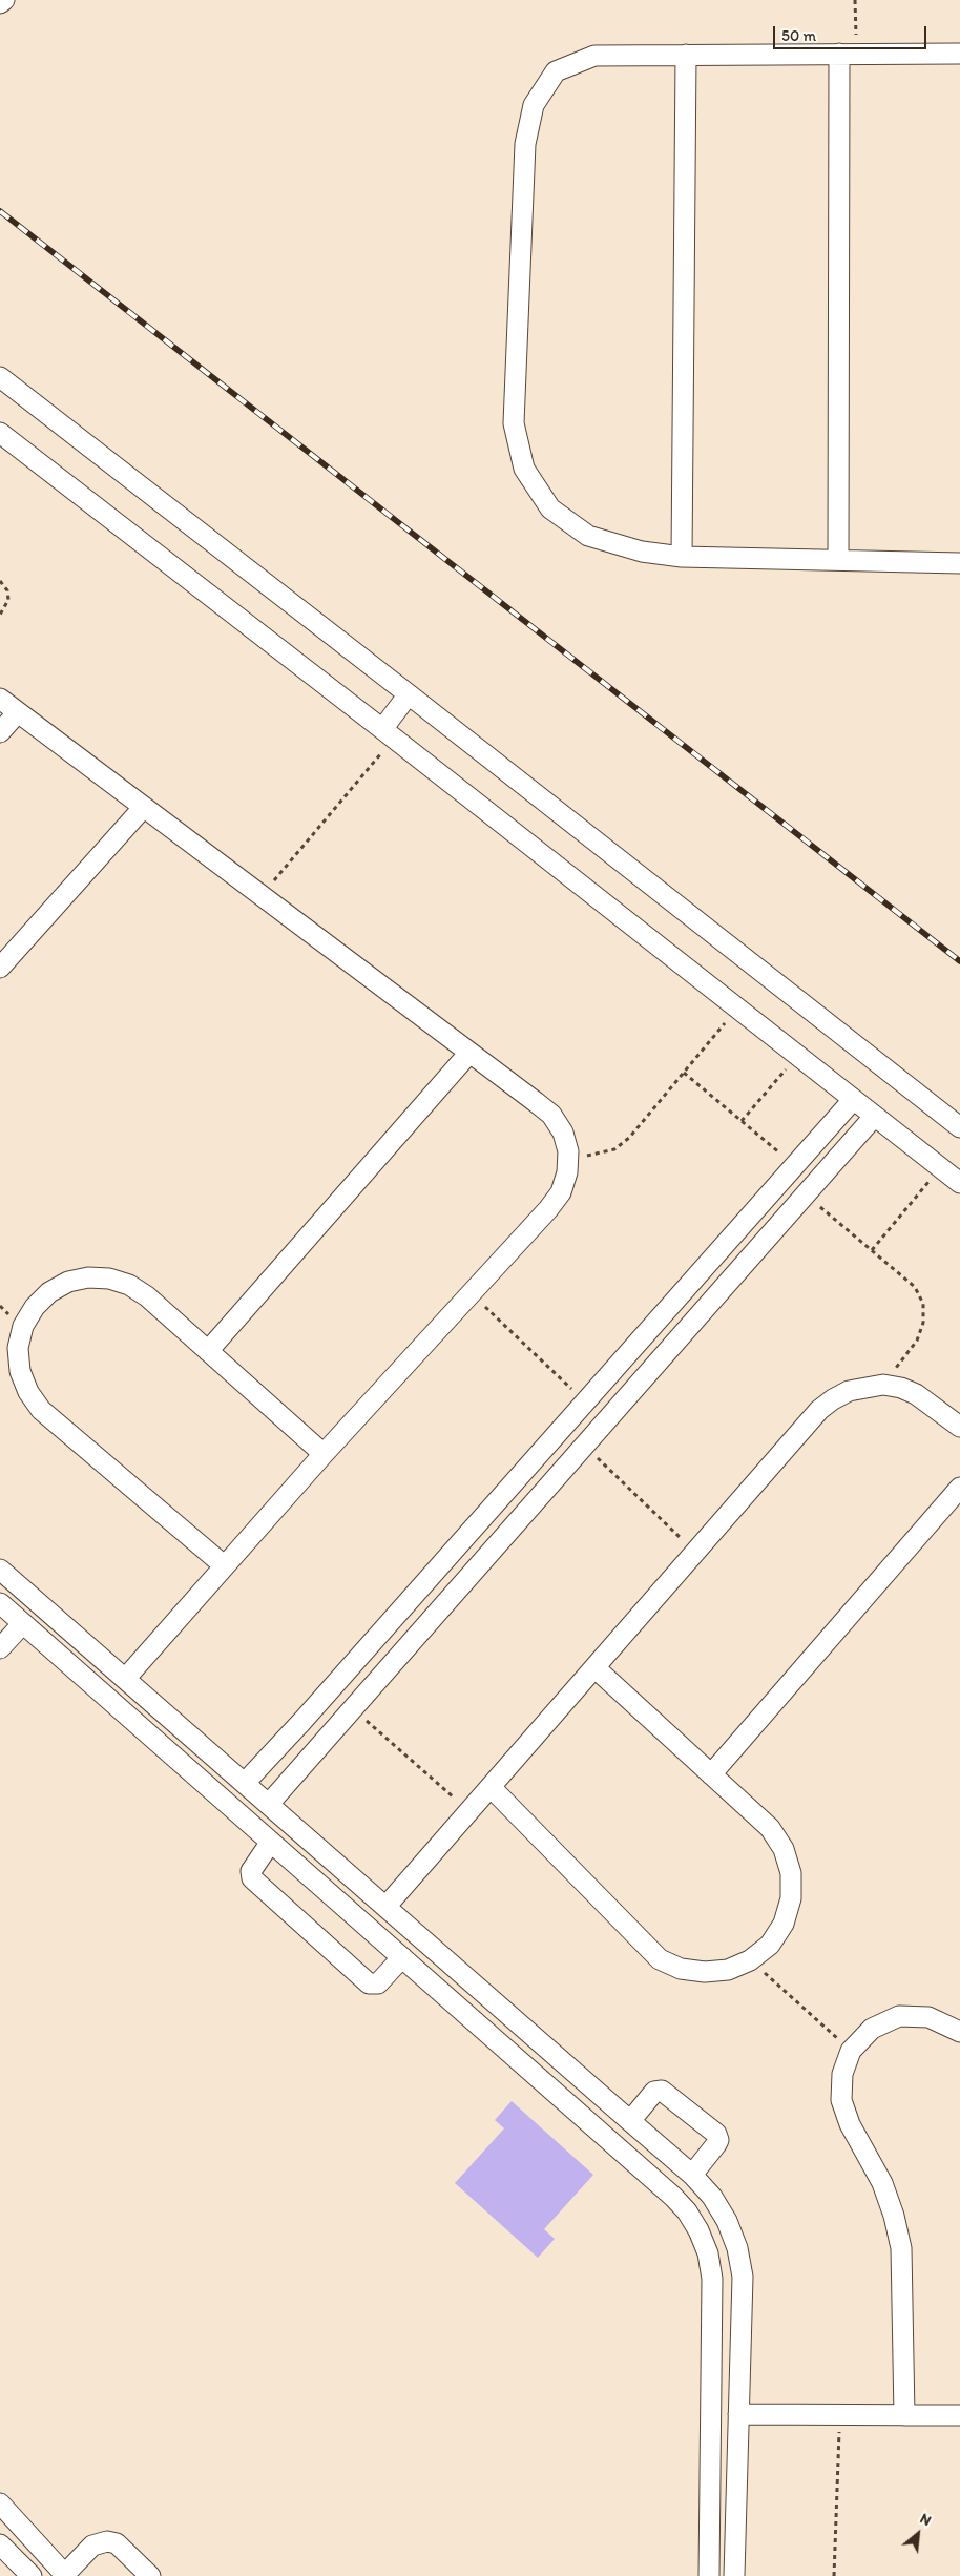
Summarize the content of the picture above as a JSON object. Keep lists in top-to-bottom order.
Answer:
{
  "scale_bar": "50 m",
  "north": "top right"
}
